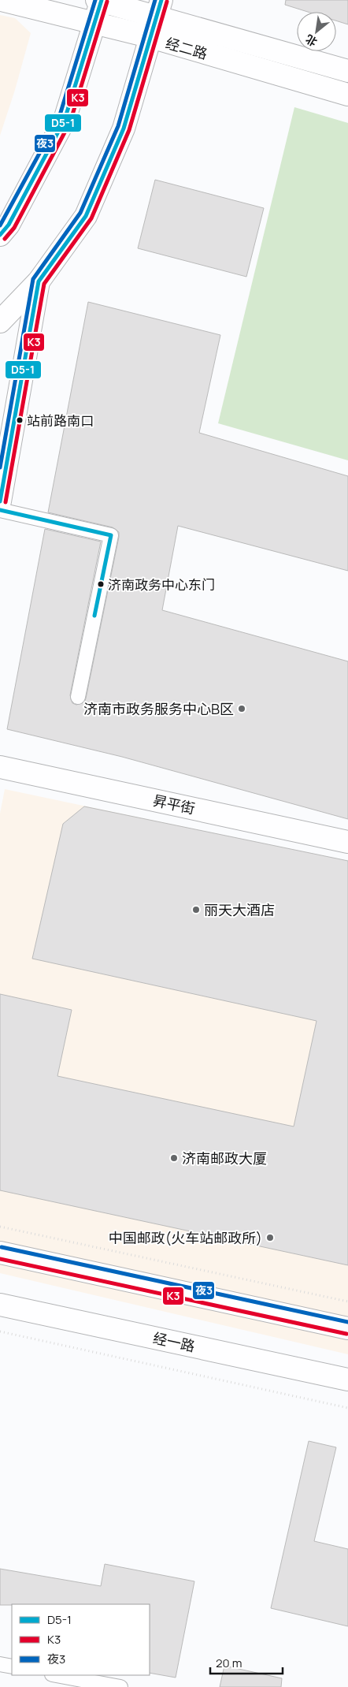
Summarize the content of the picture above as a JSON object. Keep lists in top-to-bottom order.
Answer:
{
  "streets": {
    "main road": ["经二路", "昇平街", "经一路"]
  },
  "places": [
    "站前路南口",
    "济南政务中心东门",
    "济南市政务服务中心B区",
    "丽天大酒店",
    "济南邮政大厦",
    "中国邮政(火车站邮政所)"
  ],
  "lines": ["transit line D5-1", "transit line 夜3", "transit line K3"],
  "legend": ["D5-1", "K3", "夜3"],
  "scale_bar": "20 m",
  "north": "bottom left"
}
